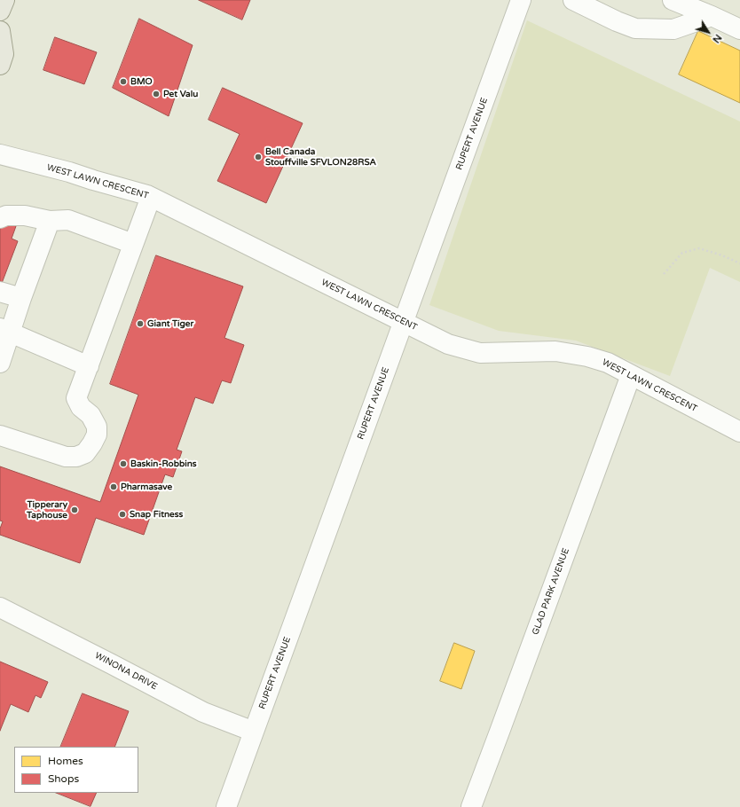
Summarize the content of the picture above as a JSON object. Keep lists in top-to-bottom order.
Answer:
{
  "streets": {
    "street": [
      "RUPERT AVENUE",
      "WEST LAWN CRESCENT",
      "GLAD PARK AVENUE",
      "WINONA DRIVE"
    ]
  },
  "crossings": [
    ["RUPERT AVENUE", "WEST LAWN CRESCENT"],
    ["RUPERT AVENUE", "WINONA DRIVE"],
    ["WEST LAWN CRESCENT", "GLAD PARK AVENUE"]
  ],
  "places": [
    "BMO",
    "Pet Valu",
    "Bell Canada Stouffville SFVLON28RSA",
    "Giant Tiger",
    "Baskin-Robbins",
    "Pharmasave",
    "Tipperary Taphouse",
    "Snap Fitness"
  ],
  "legend": ["Homes", "Shops"],
  "north": "bottom right"
}
